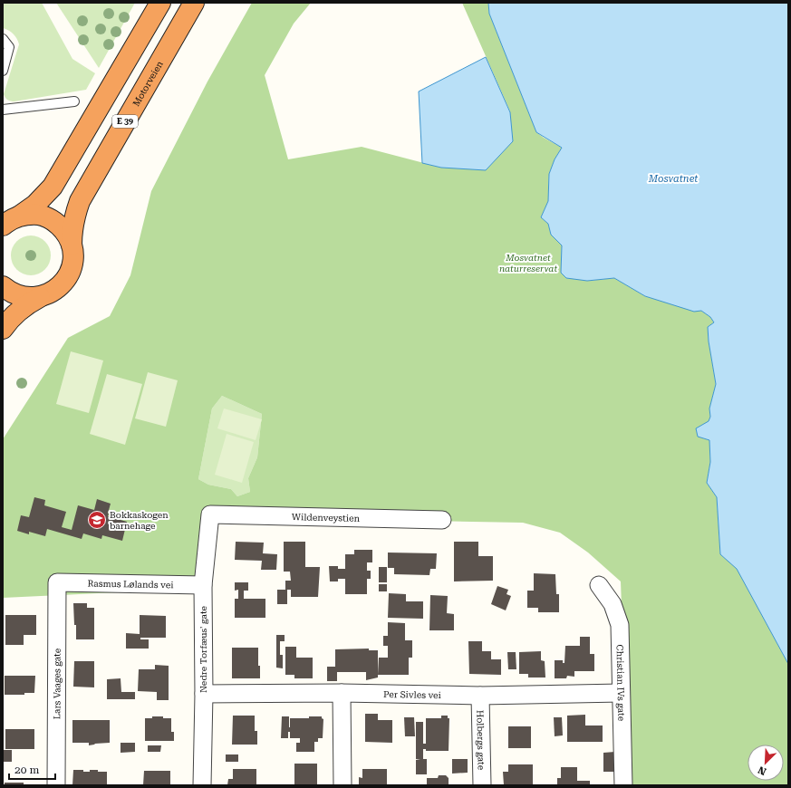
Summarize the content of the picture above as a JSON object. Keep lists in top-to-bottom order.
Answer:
{
  "streets": {
    "highway": ["Motorveien", "E 39"],
    "street": [
      "Wildenveystien",
      "Rasmus Lølands vei",
      "Nedre Torfæus' gate",
      "Christian IVs gate",
      "Lars Vaages gate",
      "Per Sivles vei",
      "Holbergs gate"
    ]
  },
  "crossings": [
    ["Motorveien", "E 39"],
    ["Wildenveystien", "Nedre Torfæus' gate"],
    ["Rasmus Lølands vei", "Nedre Torfæus' gate"],
    ["Rasmus Lølands vei", "Lars Vaages gate"],
    ["Nedre Torfæus' gate", "Per Sivles vei"],
    ["Christian IVs gate", "Per Sivles vei"],
    ["Per Sivles vei", "Holbergs gate"]
  ],
  "water": ["Mosvatnet"],
  "parks": ["Mosvatnet naturreservat"],
  "places": {
    "school or university": ["Bokkaskogen barnehage"]
  },
  "scale_bar": "20 m",
  "north": "bottom left"
}
